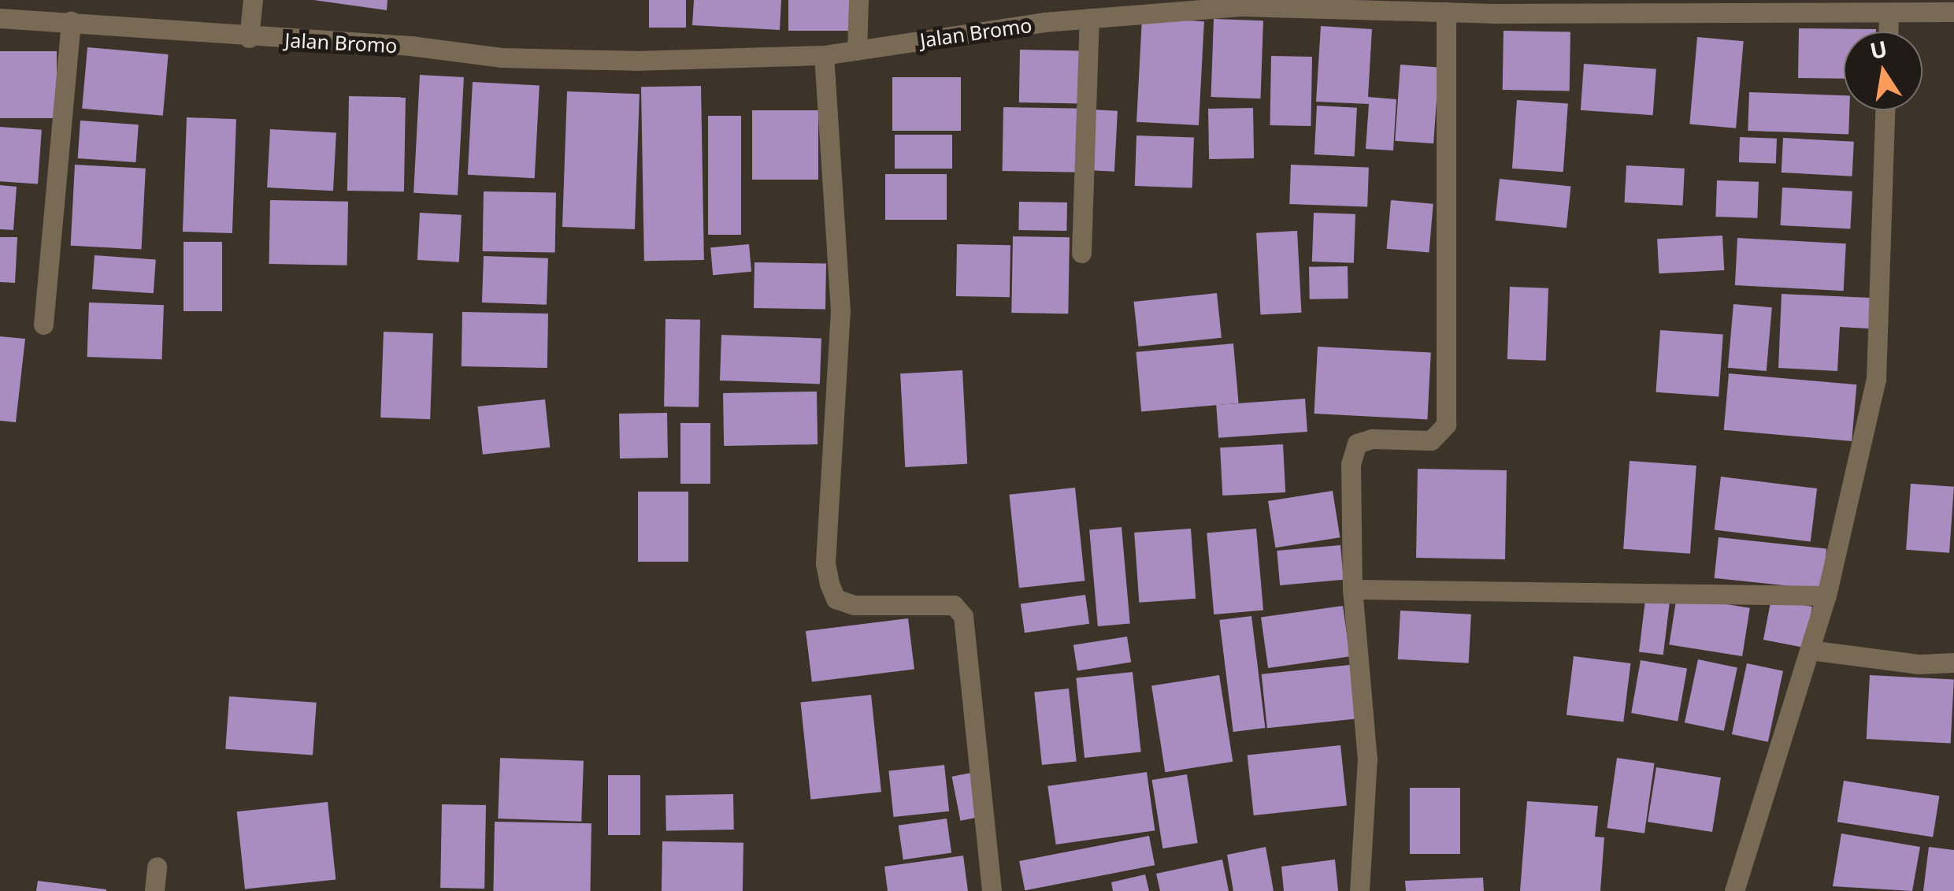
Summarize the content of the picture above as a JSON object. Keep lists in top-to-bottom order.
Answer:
{
  "streets": {
    "street": ["Jalan Bromo"]
  },
  "north": "top"
}
